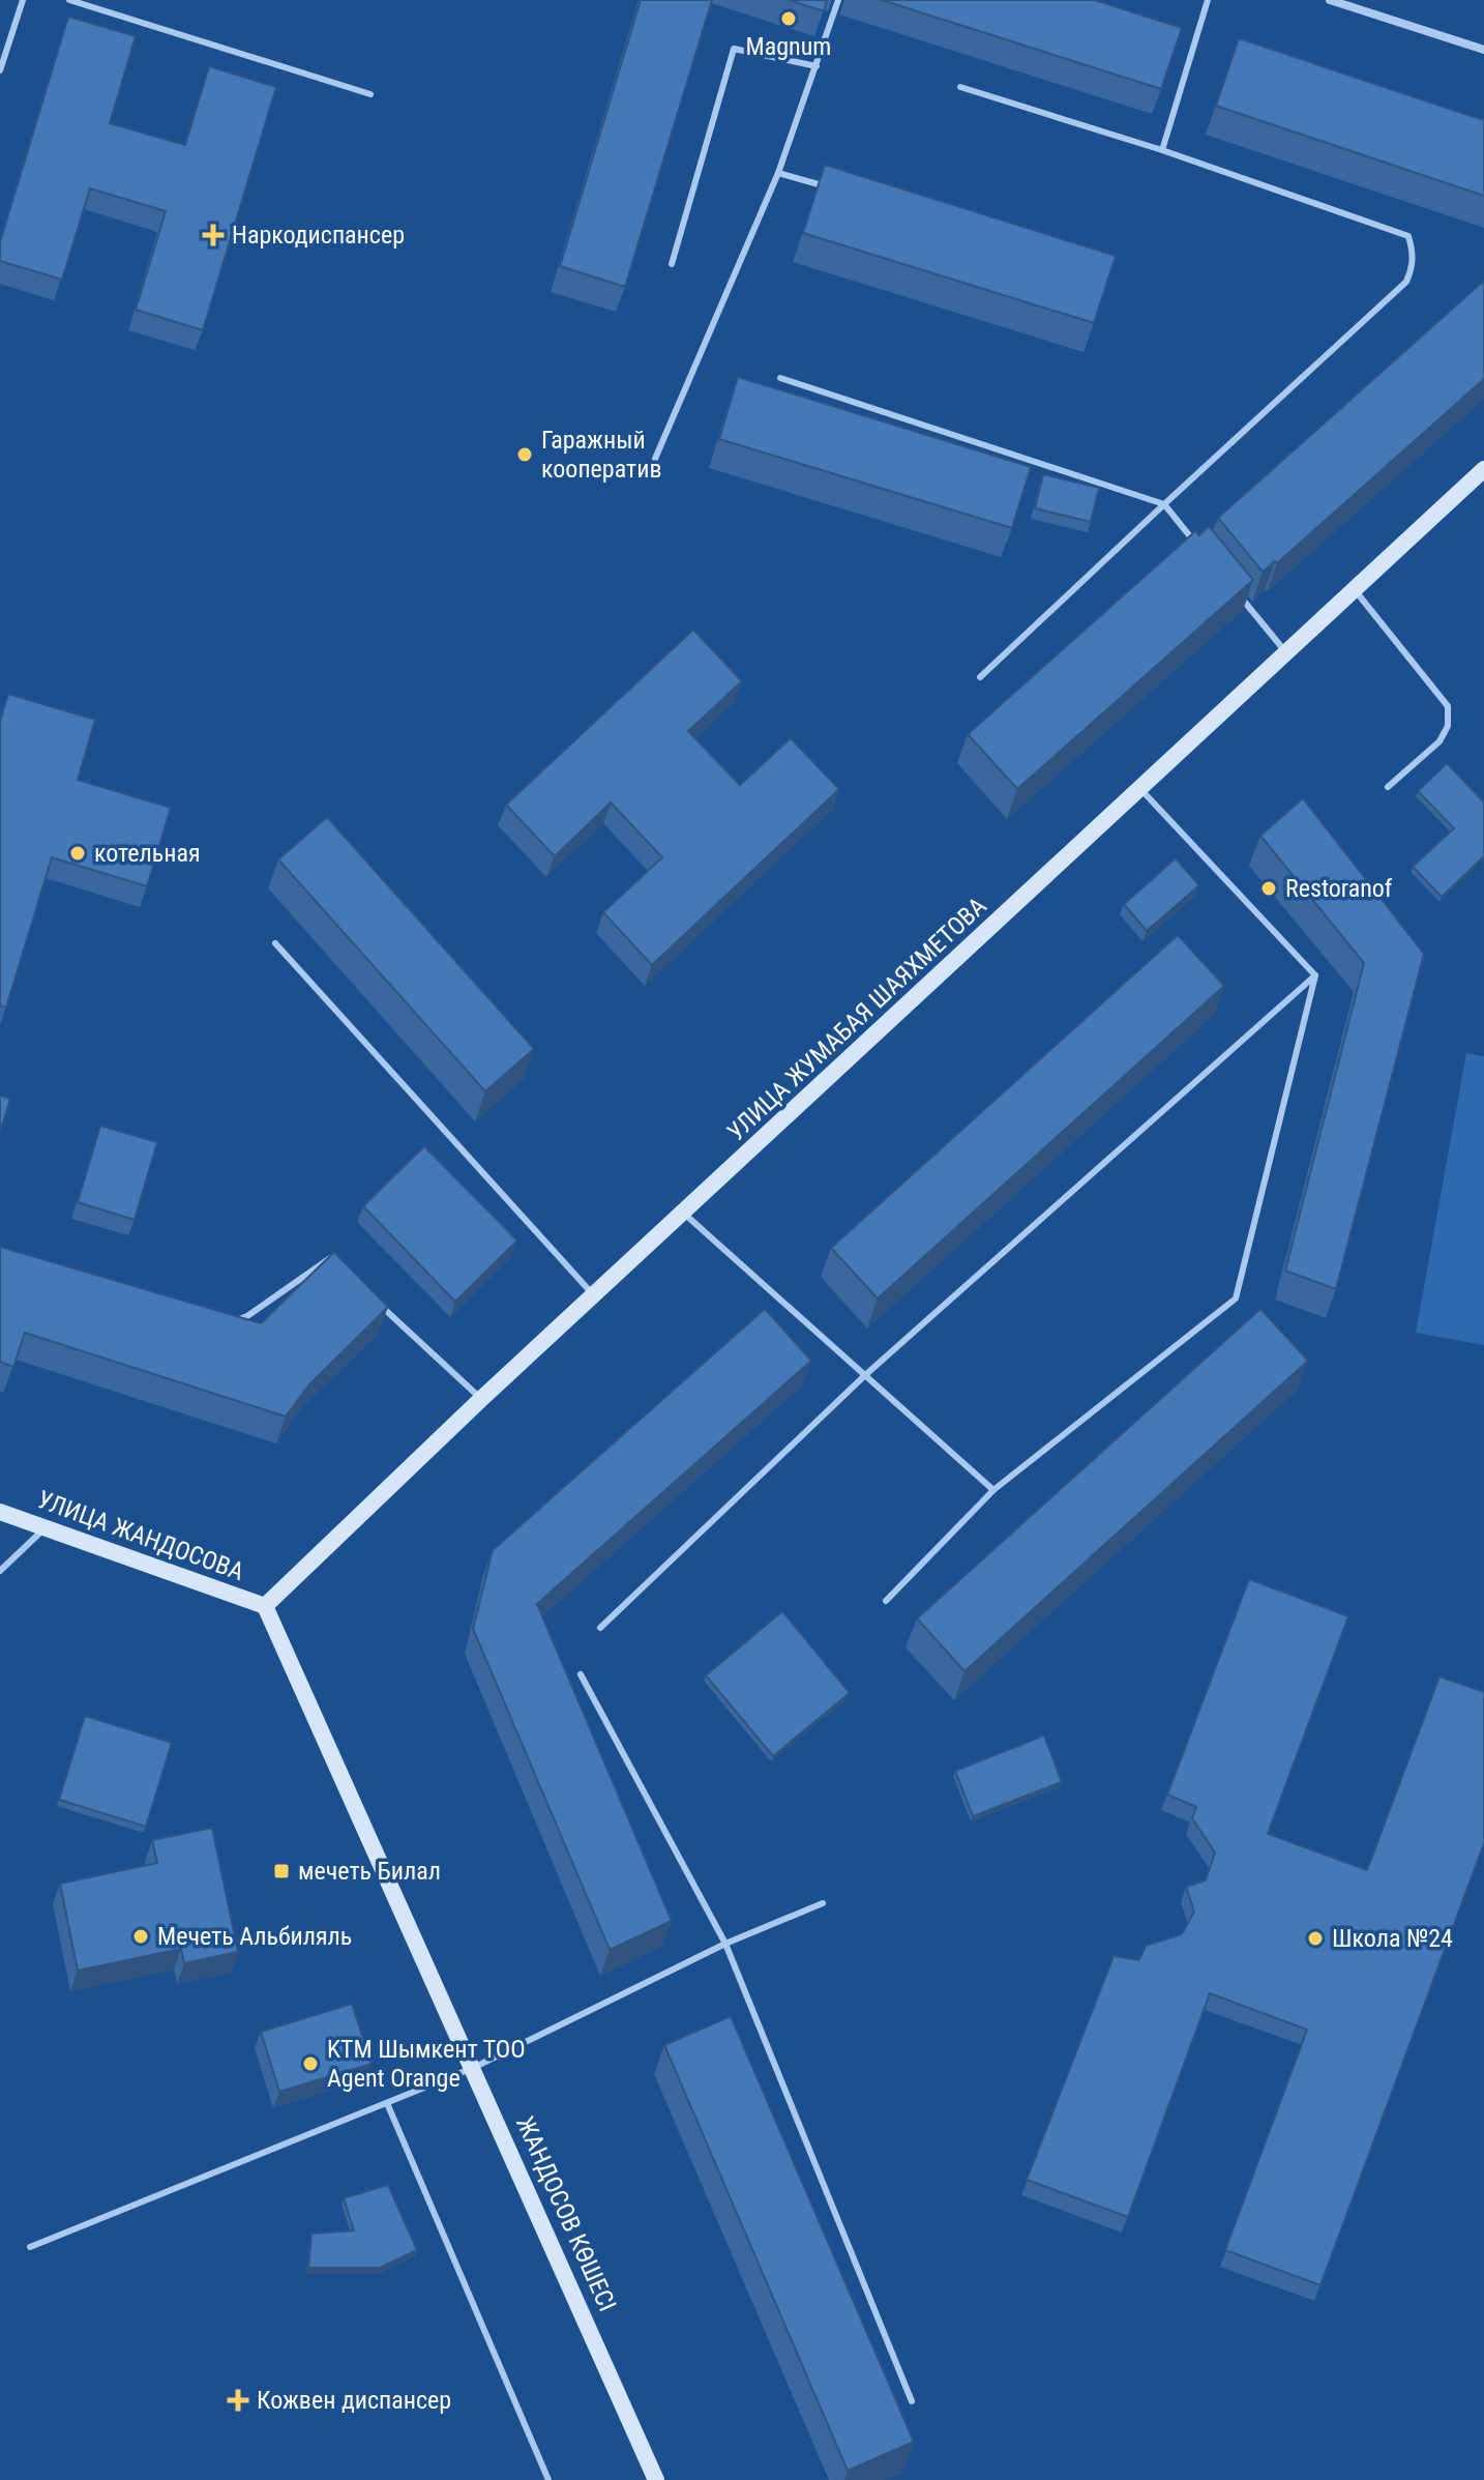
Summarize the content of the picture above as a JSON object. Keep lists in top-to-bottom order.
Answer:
{
  "streets": {
    "street": ["УЛИЦА ЖУМАБАЯ ШАЯХМЕТОВА", "УЛИЦА ЖАНДОСОВА", "ЖАНДОСОВ КӨШЕСІ"]
  },
  "crossings": [
    ["УЛИЦА ЖУМАБАЯ ШАЯХМЕТОВА", "УЛИЦА ЖАНДОСОВА"],
    ["УЛИЦА ЖУМАБАЯ ШАЯХМЕТОВА", "ЖАНДОСОВ КӨШЕСІ"],
    ["УЛИЦА ЖАНДОСОВА", "ЖАНДОСОВ КӨШЕСІ"]
  ],
  "places": {
    "other": [
      "Magnum",
      "Гаражный кооператив",
      "котельная",
      "Restoranof",
      "Мечеть Альбиляль",
      "Школа №24",
      "KTM Шымкент ТОО Agent Orange"
    ],
    "health": ["Наркодиспансер", "Кожвен диспансер"],
    "transit": ["мечеть Билал"]
  }
}
